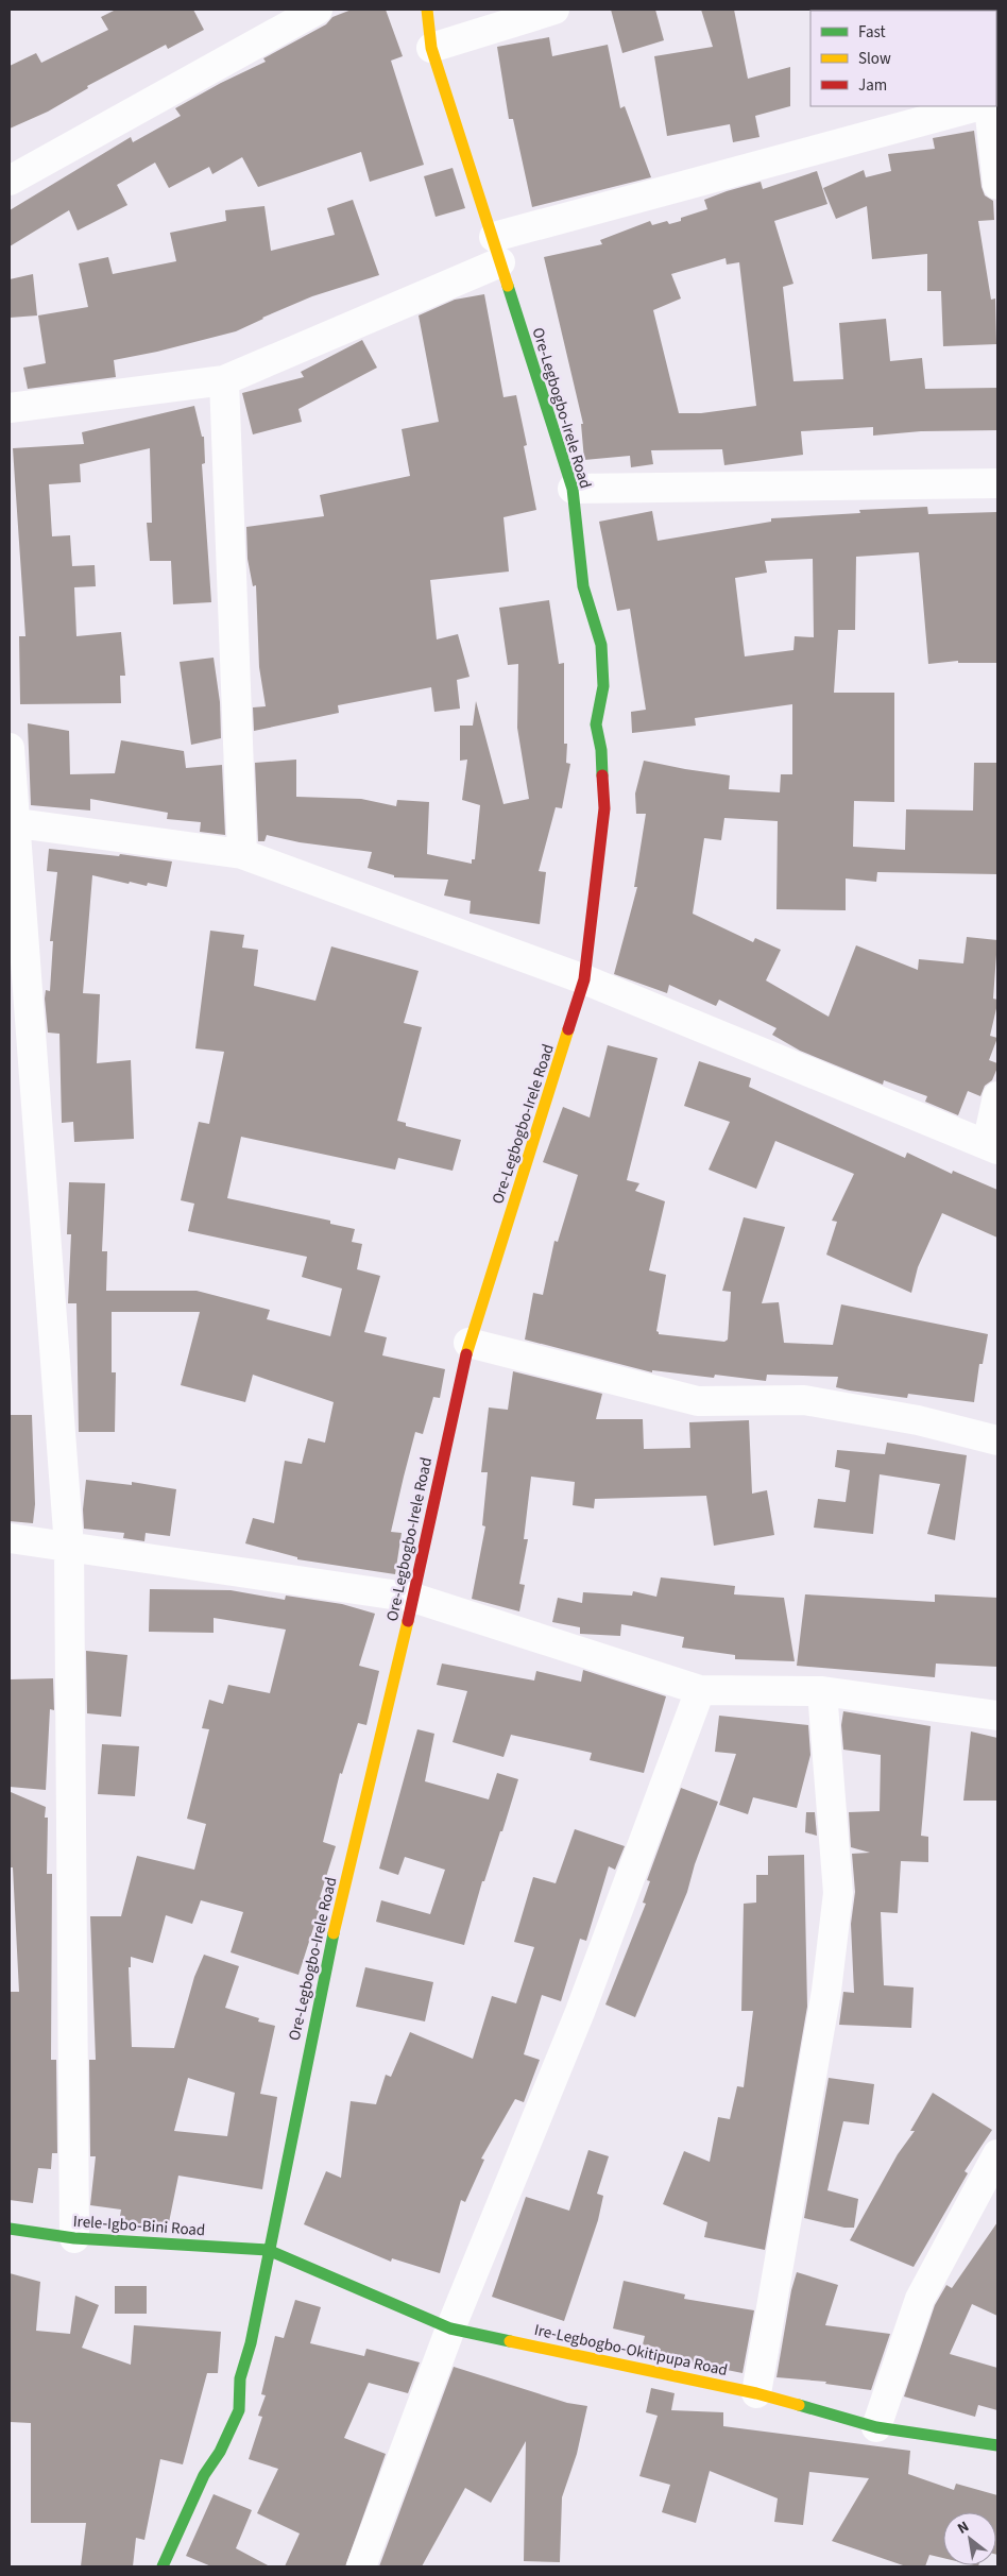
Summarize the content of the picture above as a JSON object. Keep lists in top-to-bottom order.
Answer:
{
  "streets": {
    "main road": ["Ore-Legbogbo-Irele Road", "Irele-Igbo-Bini Road", "Ire-Legbogbo-Okitipupa Road"]
  },
  "crossings": [
    ["Ore-Legbogbo-Irele Road", "Irele-Igbo-Bini Road"],
    ["Ore-Legbogbo-Irele Road", "Ire-Legbogbo-Okitipupa Road"],
    ["Irele-Igbo-Bini Road", "Ire-Legbogbo-Okitipupa Road"]
  ],
  "legend": ["Fast", "Slow", "Jam"],
  "north": "top left"
}
